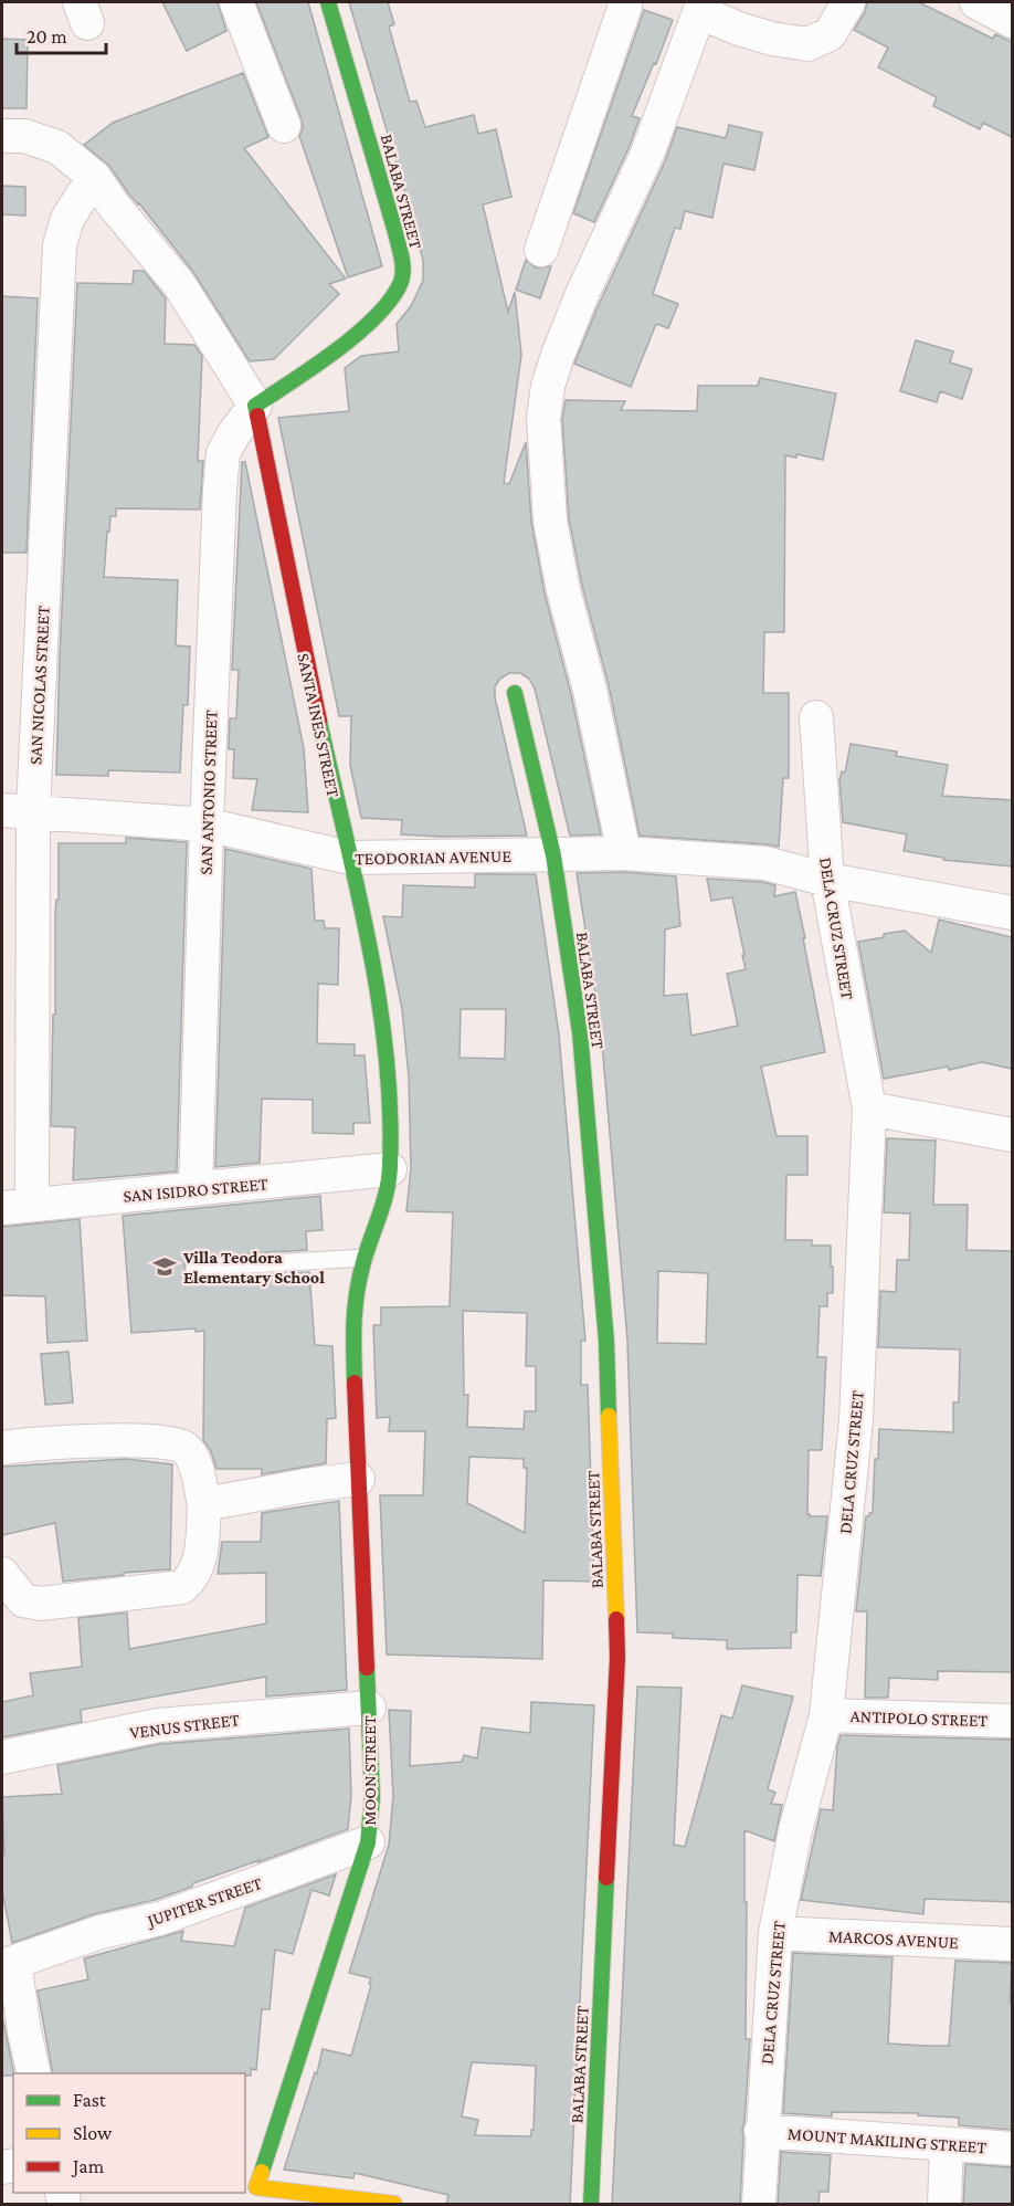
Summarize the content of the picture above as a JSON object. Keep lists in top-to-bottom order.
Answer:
{
  "streets": {
    "street": [
      "BALABA STREET",
      "SAN NICOLAS STREET",
      "SANTA INES STREET",
      "SAN ANTONIO STREET",
      "TEODORIAN AVENUE",
      "DELA CRUZ STREET",
      "SAN ISIDRO STREET",
      "ANTIPOLO STREET",
      "VENUS STREET",
      "MOON STREET",
      "JUPITER STREET",
      "MARCOS AVENUE",
      "MOUNT MAKILING STREET"
    ]
  },
  "crossings": [
    ["BALABA STREET", "SANTA INES STREET"],
    ["BALABA STREET", "SAN ANTONIO STREET"],
    ["BALABA STREET", "TEODORIAN AVENUE"],
    ["SAN NICOLAS STREET", "SANTA INES STREET"],
    ["SAN NICOLAS STREET", "TEODORIAN AVENUE"],
    ["SAN NICOLAS STREET", "SAN ISIDRO STREET"],
    ["SANTA INES STREET", "SAN ANTONIO STREET"],
    ["SANTA INES STREET", "TEODORIAN AVENUE"],
    ["SANTA INES STREET", "SAN ISIDRO STREET"],
    ["SANTA INES STREET", "MOON STREET"],
    ["SAN ANTONIO STREET", "TEODORIAN AVENUE"],
    ["SAN ANTONIO STREET", "SAN ISIDRO STREET"],
    ["TEODORIAN AVENUE", "DELA CRUZ STREET"],
    ["DELA CRUZ STREET", "ANTIPOLO STREET"],
    ["DELA CRUZ STREET", "MARCOS AVENUE"],
    ["DELA CRUZ STREET", "MOUNT MAKILING STREET"],
    ["VENUS STREET", "MOON STREET"],
    ["MOON STREET", "JUPITER STREET"]
  ],
  "places": {
    "school or university": ["Villa Teodora Elementary School"]
  },
  "legend": ["Fast", "Slow", "Jam"],
  "scale_bar": "20 m"
}
